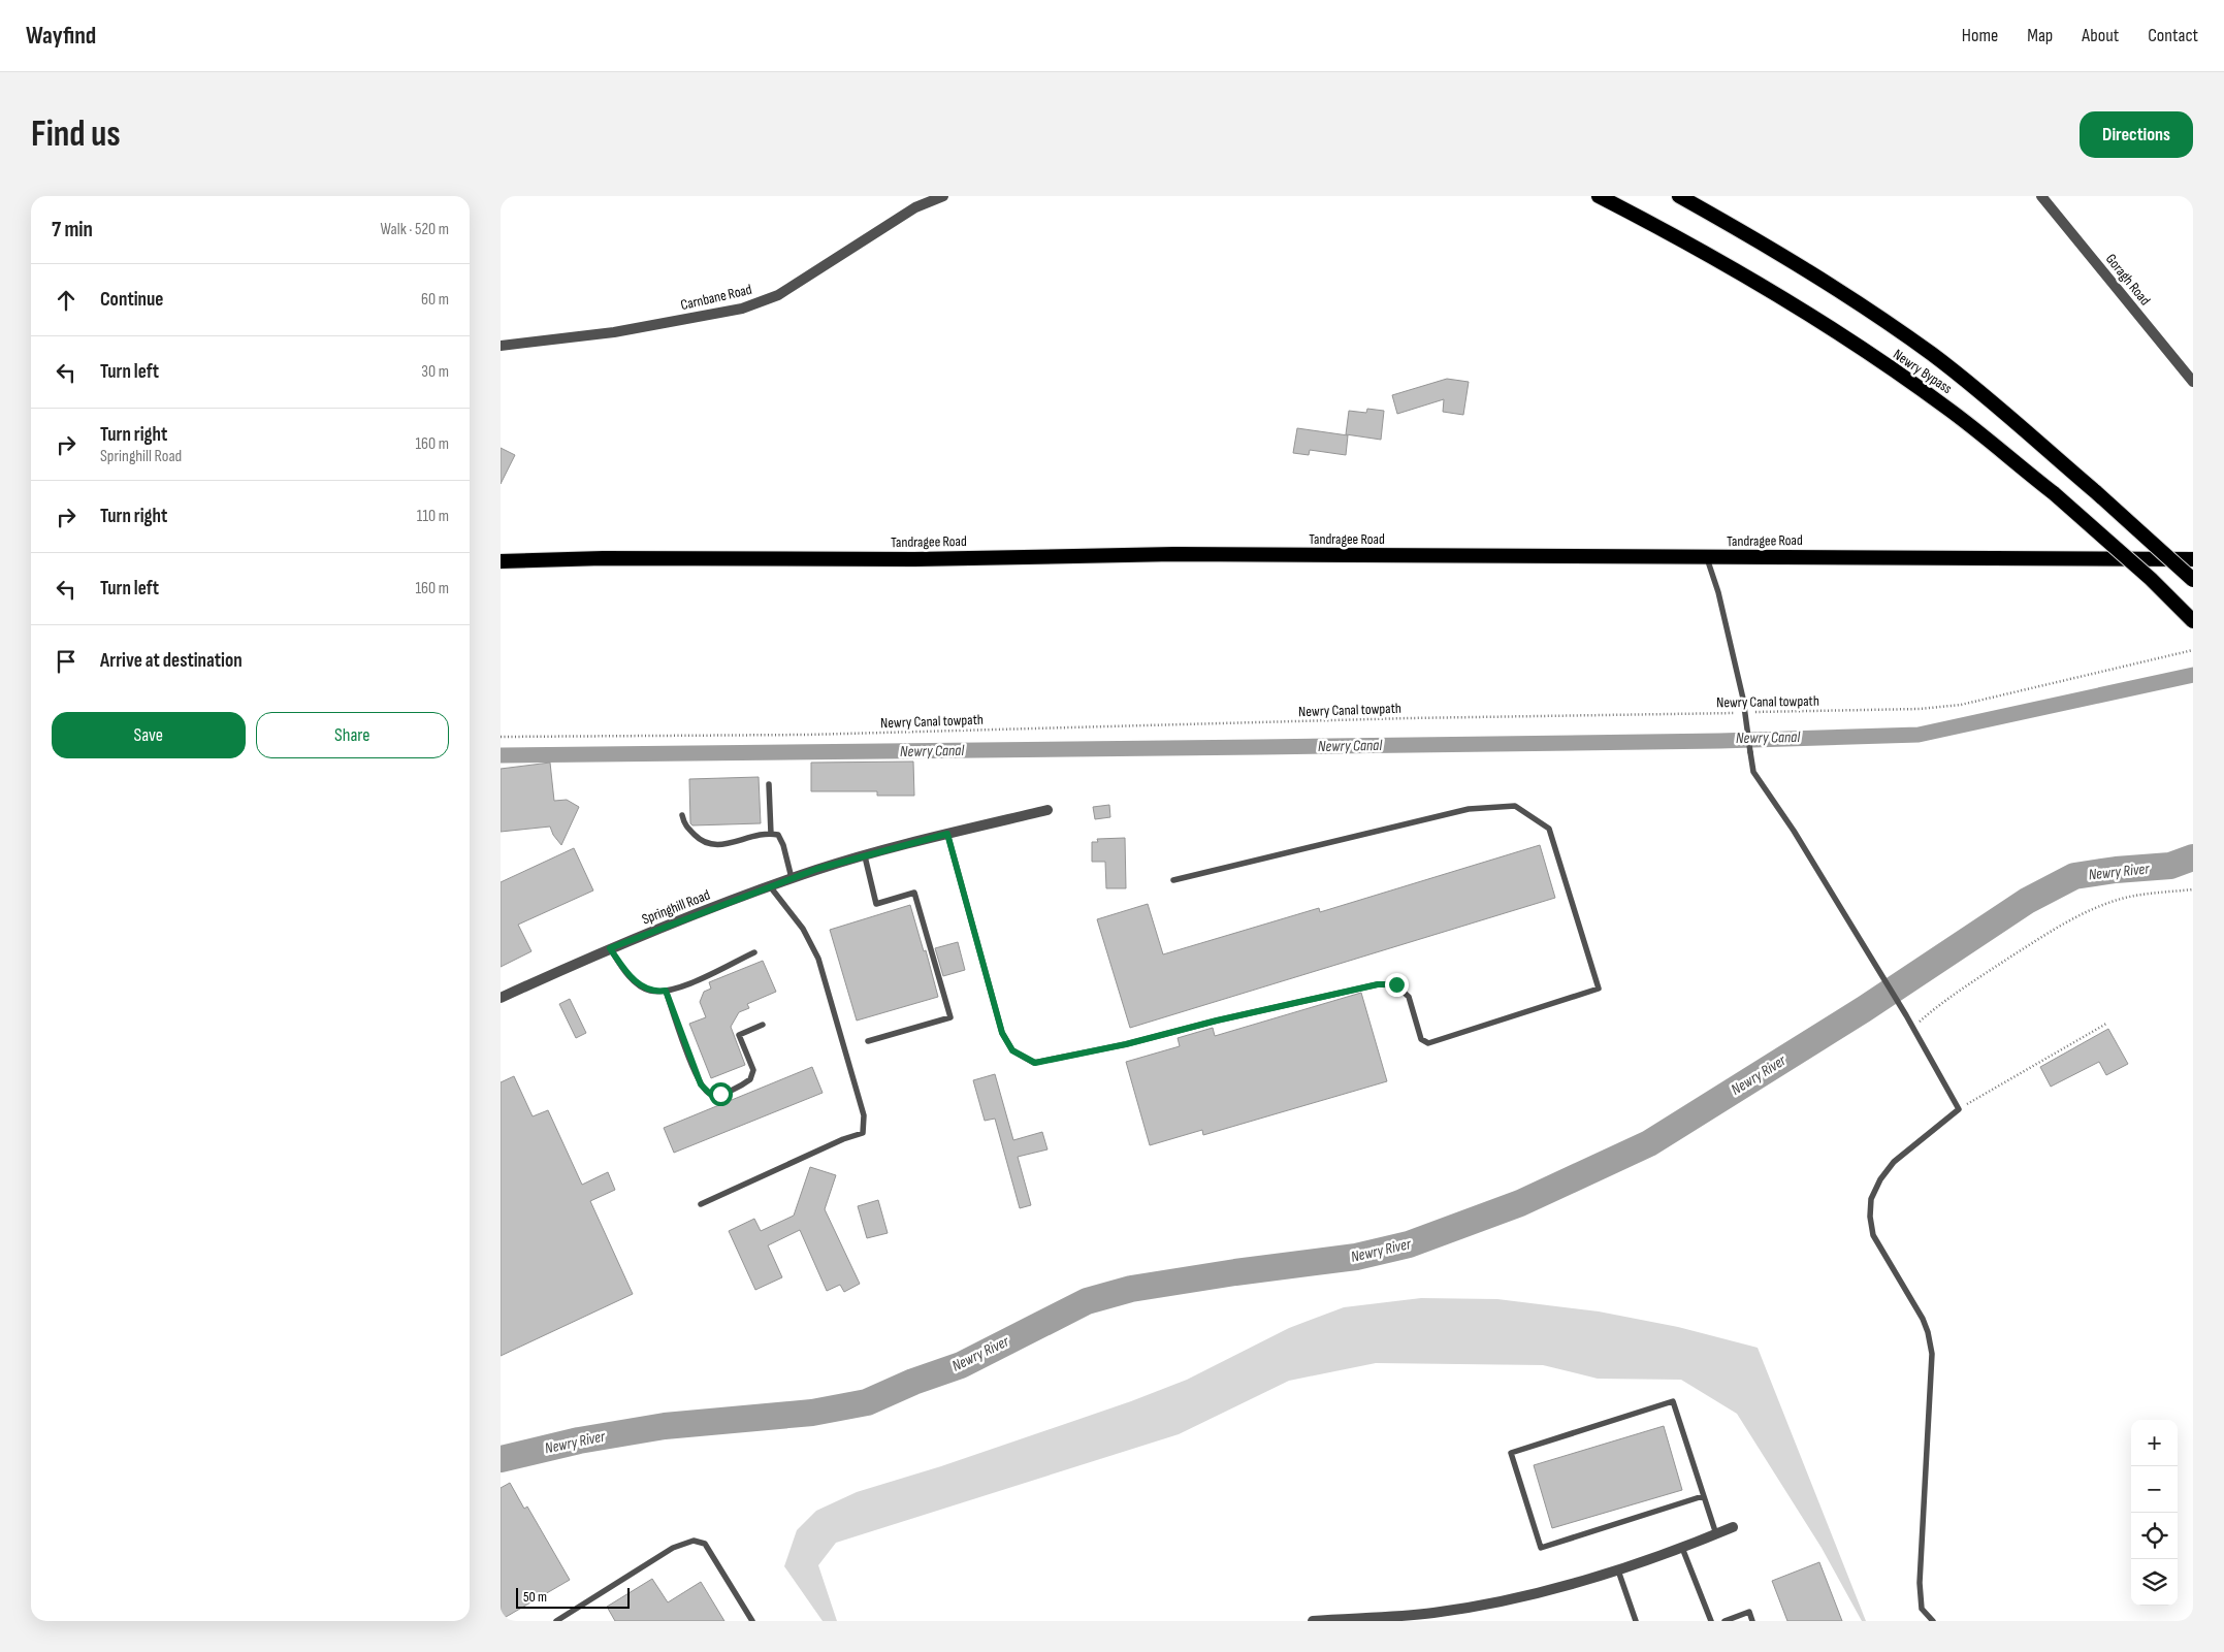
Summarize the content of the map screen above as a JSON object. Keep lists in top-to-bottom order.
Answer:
{
  "streets": {
    "highway": ["Newry Bypass", "Tandragee Road"],
    "street": ["Goragh Road", "Carnbane Road", "Springhill Road"],
    "path": ["Newry Canal towpath"]
  },
  "water": ["Newry Canal", "Newry River"],
  "scale_bar": "50 m",
  "page": {
    "header": "Wayfind",
    "nav": [
      "Home",
      "Map",
      "About",
      "Contact"
    ],
    "buttons": [
      "Directions",
      ["Save", "Share"]
    ],
    "title": "Find us",
    "heading": ["7 min", "Walk · 520 m"],
    "list": [
      ["Continue", "60 m"],
      ["Turn left", "30 m"],
      ["Turn right", "Springhill Road", "160 m"],
      ["Turn right", "110 m"],
      ["Turn left", "160 m"],
      "Arrive at destination"
    ],
    "map_buttons": ["+", "−"],
    "scale": "50 m"
  }
}
